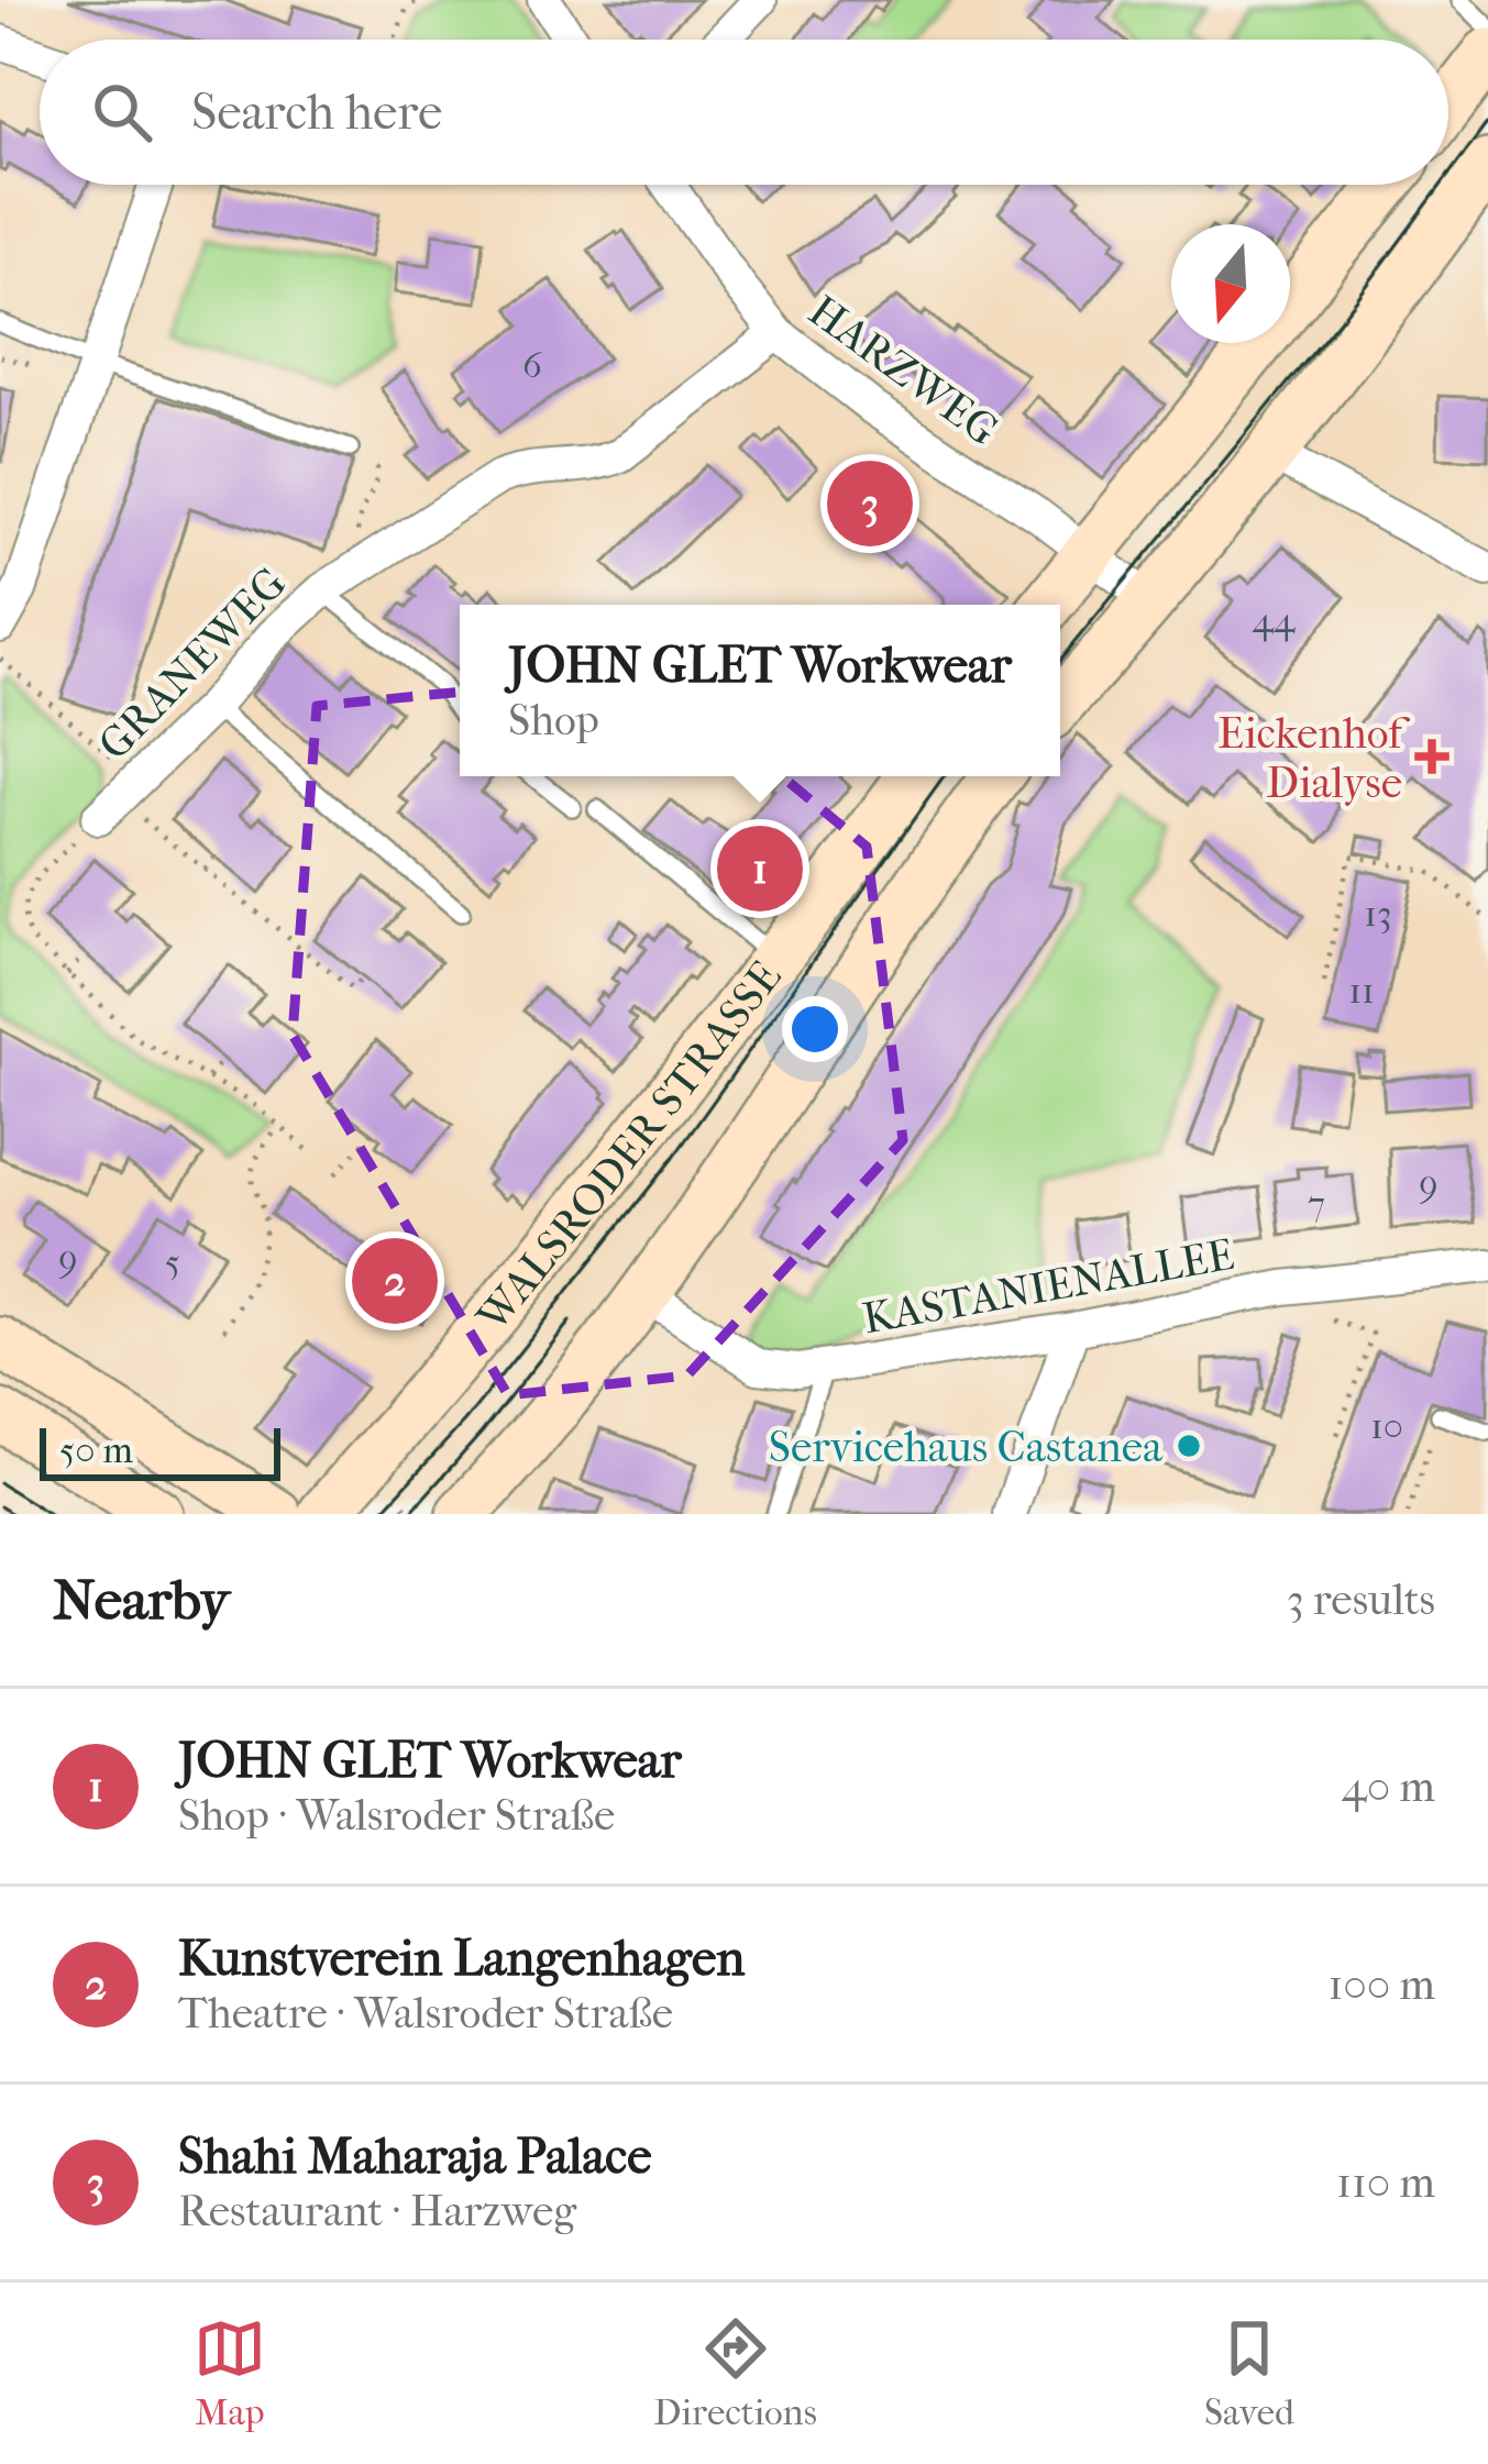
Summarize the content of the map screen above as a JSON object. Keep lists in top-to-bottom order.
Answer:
{
  "streets": {
    "main road": ["WALSRODER STRASSE"],
    "street": ["HARZWEG", "GRANEWEG", "KASTANIENALLEE"]
  },
  "crossings": [
    ["HARZWEG", "GRANEWEG"],
    ["WALSRODER STRASSE", "KASTANIENALLEE"]
  ],
  "places": {
    "health": ["Eickenhof Dialyse"],
    "other": ["Servicehaus Castanea"]
  },
  "house_numbers": [
    "6",
    "44",
    "13",
    "11",
    "9",
    "7",
    "9",
    "5",
    "10"
  ],
  "scale_bar": "50 m",
  "north": "bottom",
  "page": {
    "search": "Search here",
    "pins": ["3", "1", "2"],
    "popup": ["JOHN GLET Workwear", "Shop"],
    "scale": "50 m",
    "heading": ["Nearby", "3 results"],
    "list": [
      {
        "mark": "1",
        "name": "JOHN GLET Workwear",
        "note": "Shop · Walsroder Straße",
        "value": "40 m"
      },
      {
        "mark": "2",
        "name": "Kunstverein Langenhagen",
        "note": "Theatre · Walsroder Straße",
        "value": "100 m"
      },
      {
        "mark": "3",
        "name": "Shahi Maharaja Palace",
        "note": "Restaurant · Harzweg",
        "value": "110 m"
      }
    ],
    "nav": ["Map", "Directions", "Saved"]
  }
}
